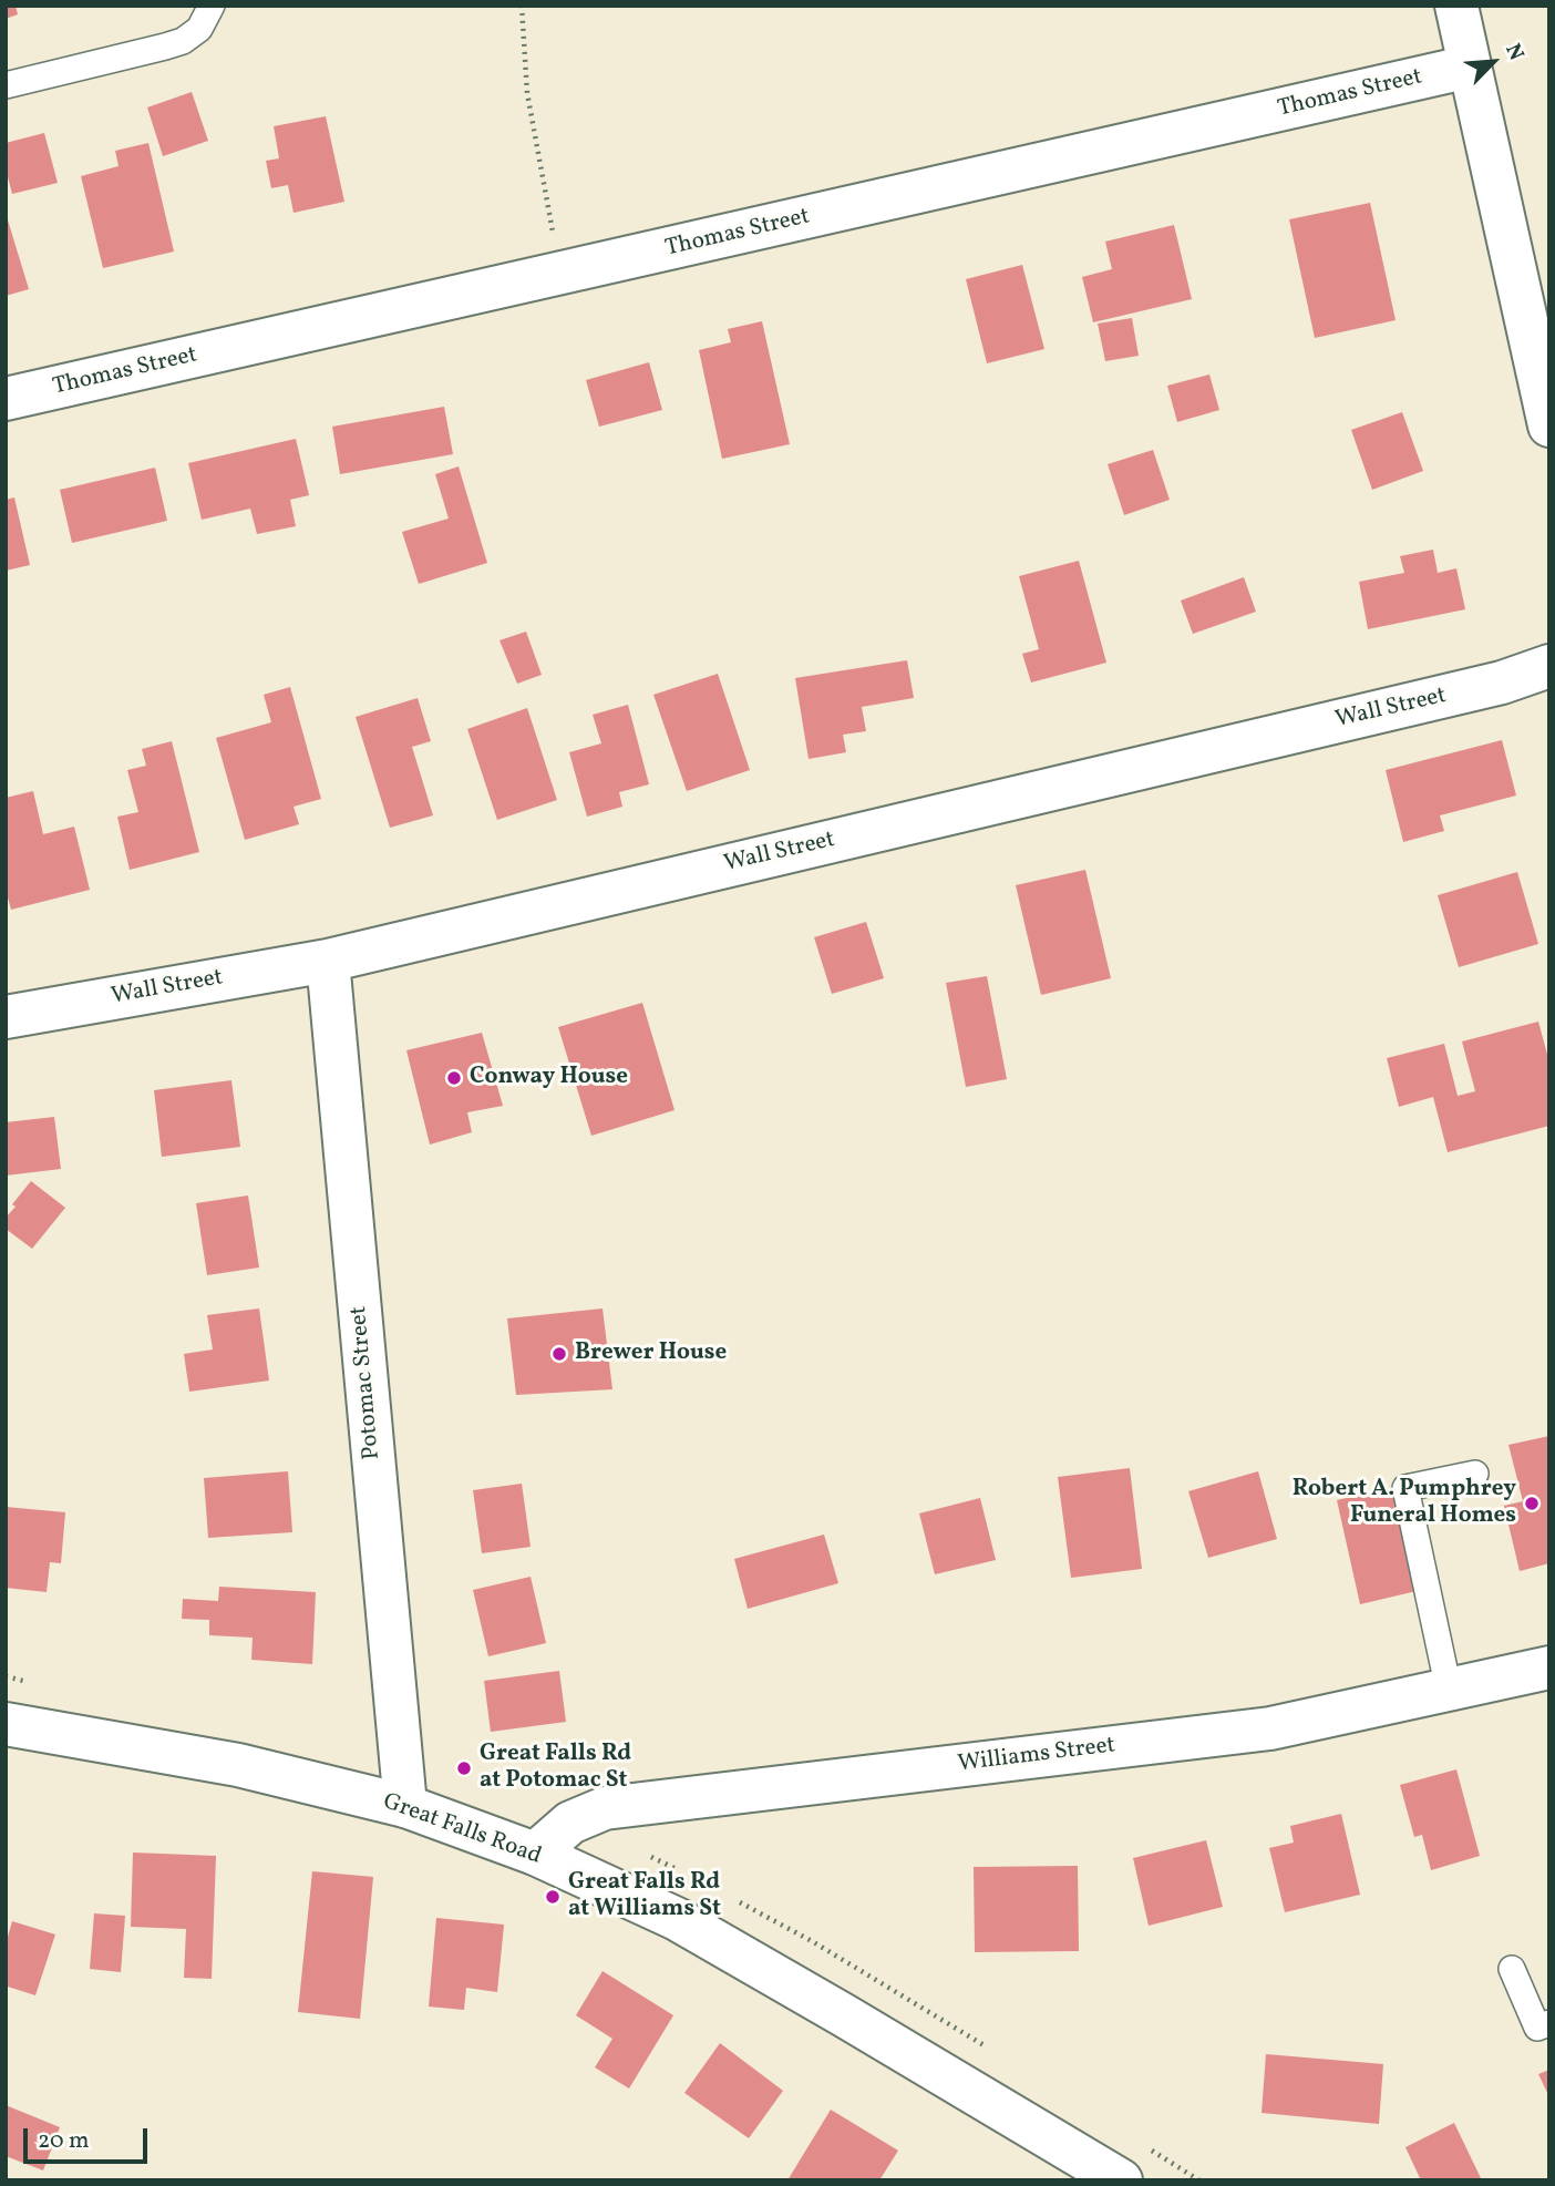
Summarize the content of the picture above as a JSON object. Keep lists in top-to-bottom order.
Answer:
{
  "streets": {
    "street": [
      "Thomas Street",
      "Wall Street",
      "Potomac Street",
      "Williams Street",
      "Great Falls Road"
    ]
  },
  "crossings": [
    ["Wall Street", "Potomac Street"],
    ["Potomac Street", "Great Falls Road"],
    ["Williams Street", "Great Falls Road"]
  ],
  "places": [
    "Conway House",
    "Brewer House",
    "Robert A. Pumphrey Funeral Homes",
    "Great Falls Rd at Potomac St",
    "Great Falls Rd at Williams St"
  ],
  "scale_bar": "20 m",
  "north": "top right"
}
